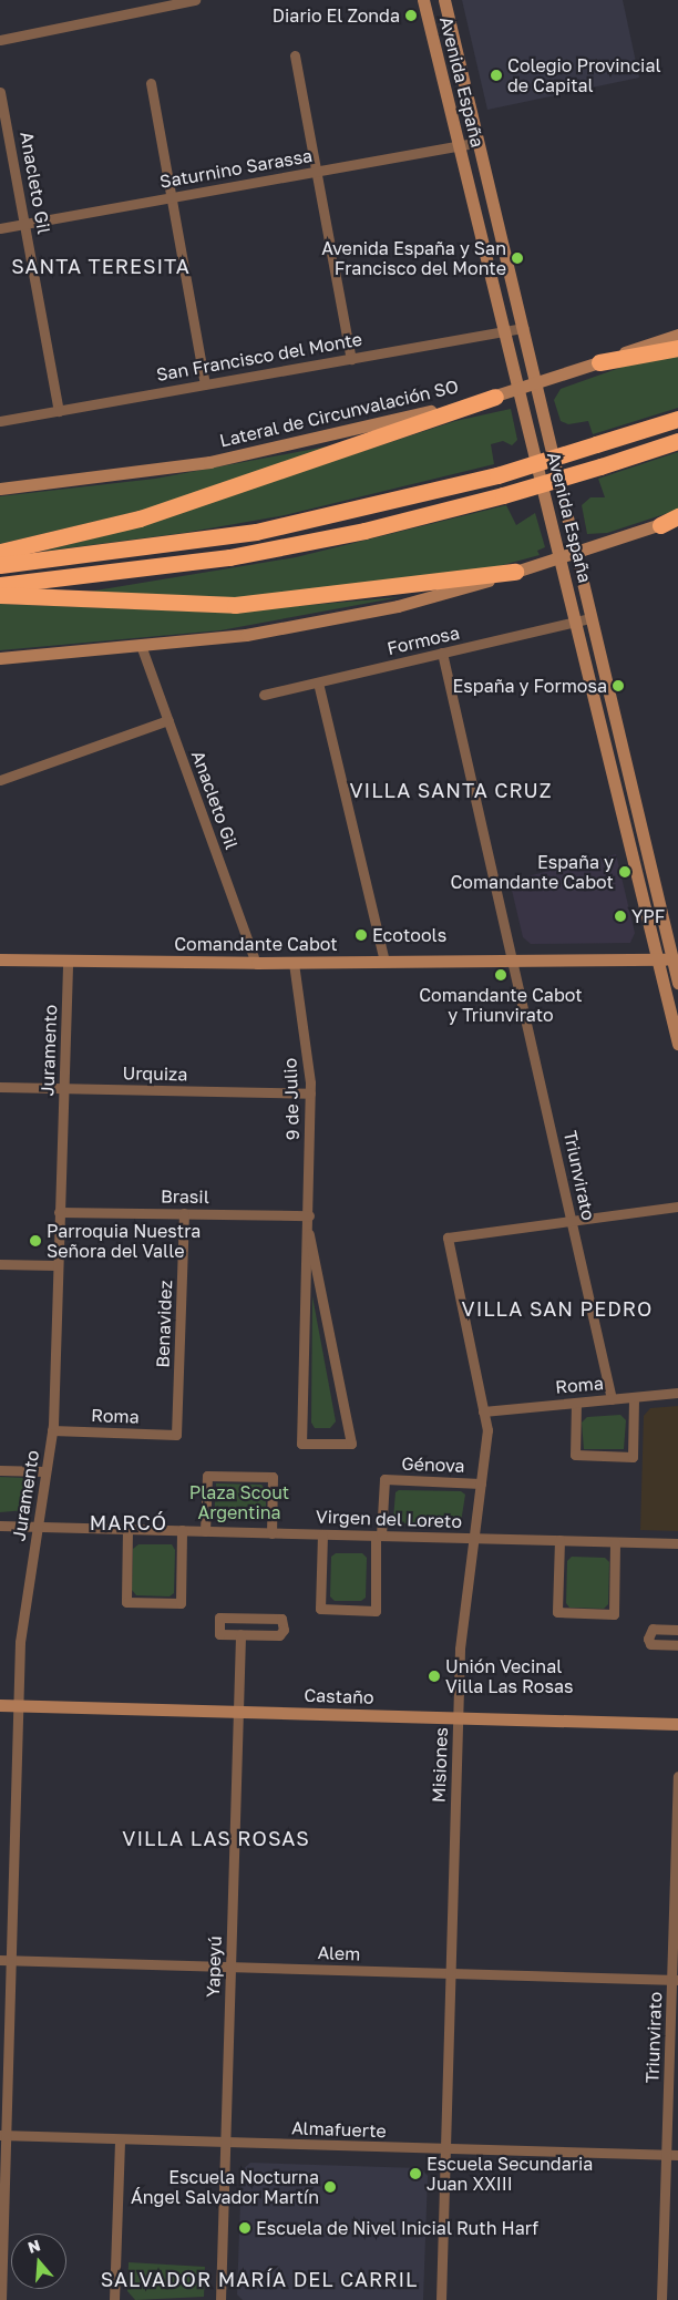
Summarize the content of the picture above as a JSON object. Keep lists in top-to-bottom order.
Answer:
{
  "streets": {
    "main road": [
      "Avenida España",
      "Lateral de Circunvalación SO",
      "Comandante Cabot",
      "Castaño"
    ],
    "street": [
      "Saturnino Sarassa",
      "Anacleto Gil",
      "San Francisco del Monte",
      "Formosa",
      "Juramento",
      "Urquiza",
      "9 de Julio",
      "Triunvirato",
      "Brasil",
      "Benavidez",
      "Roma",
      "Génova",
      "Virgen del Loreto",
      "Misiones",
      "Alem",
      "Yapeyú",
      "Almafuerte"
    ]
  },
  "crossings": [
    ["Avenida España", "Saturnino Sarassa"],
    ["Avenida España", "San Francisco del Monte"],
    ["Avenida España", "Lateral de Circunvalación SO"],
    ["Avenida España", "Formosa"],
    ["Avenida España", "Comandante Cabot"],
    ["Saturnino Sarassa", "Anacleto Gil"],
    ["Anacleto Gil", "San Francisco del Monte"],
    ["Anacleto Gil", "Comandante Cabot"],
    ["Formosa", "Triunvirato"],
    ["Comandante Cabot", "Juramento"],
    ["Comandante Cabot", "9 de Julio"],
    ["Comandante Cabot", "Triunvirato"],
    ["Juramento", "Urquiza"],
    ["Juramento", "Brasil"],
    ["Juramento", "Roma"],
    ["Juramento", "Virgen del Loreto"],
    ["Juramento", "Castaño"],
    ["Juramento", "Alem"],
    ["Juramento", "Almafuerte"],
    ["Urquiza", "9 de Julio"],
    ["9 de Julio", "Brasil"],
    ["Triunvirato", "Roma"],
    ["Triunvirato", "Misiones"],
    ["Triunvirato", "Alem"],
    ["Triunvirato", "Almafuerte"],
    ["Brasil", "Benavidez"],
    ["Benavidez", "Roma"],
    ["Roma", "Misiones"],
    ["Génova", "Virgen del Loreto"],
    ["Génova", "Misiones"],
    ["Virgen del Loreto", "Misiones"],
    ["Castaño", "Misiones"],
    ["Castaño", "Yapeyú"],
    ["Misiones", "Alem"],
    ["Misiones", "Almafuerte"],
    ["Alem", "Yapeyú"],
    ["Yapeyú", "Almafuerte"]
  ],
  "districts": [
    "SANTA TERESITA",
    "VILLA SANTA CRUZ",
    "VILLA SAN PEDRO",
    "MARCÓ",
    "VILLA LAS ROSAS",
    "SALVADOR MARÍA DEL CARRIL"
  ],
  "parks": ["Plaza Scout Argentina"],
  "places": [
    "Diario El Zonda",
    "Colegio Provincial de Capital",
    "Avenida España y San Francisco del Monte",
    "España y Formosa",
    "España y Comandante Cabot",
    "YPF",
    "Ecotools",
    "Comandante Cabot y Triunvirato",
    "Parroquia Nuestra Señora del Valle",
    "Unión Vecinal Villa Las Rosas",
    "Escuela Secundaria Juan XXIII",
    "Escuela Nocturna Ángel Salvador Martín",
    "Escuela de Nivel Inicial Ruth Harf"
  ],
  "north": "top"
}
